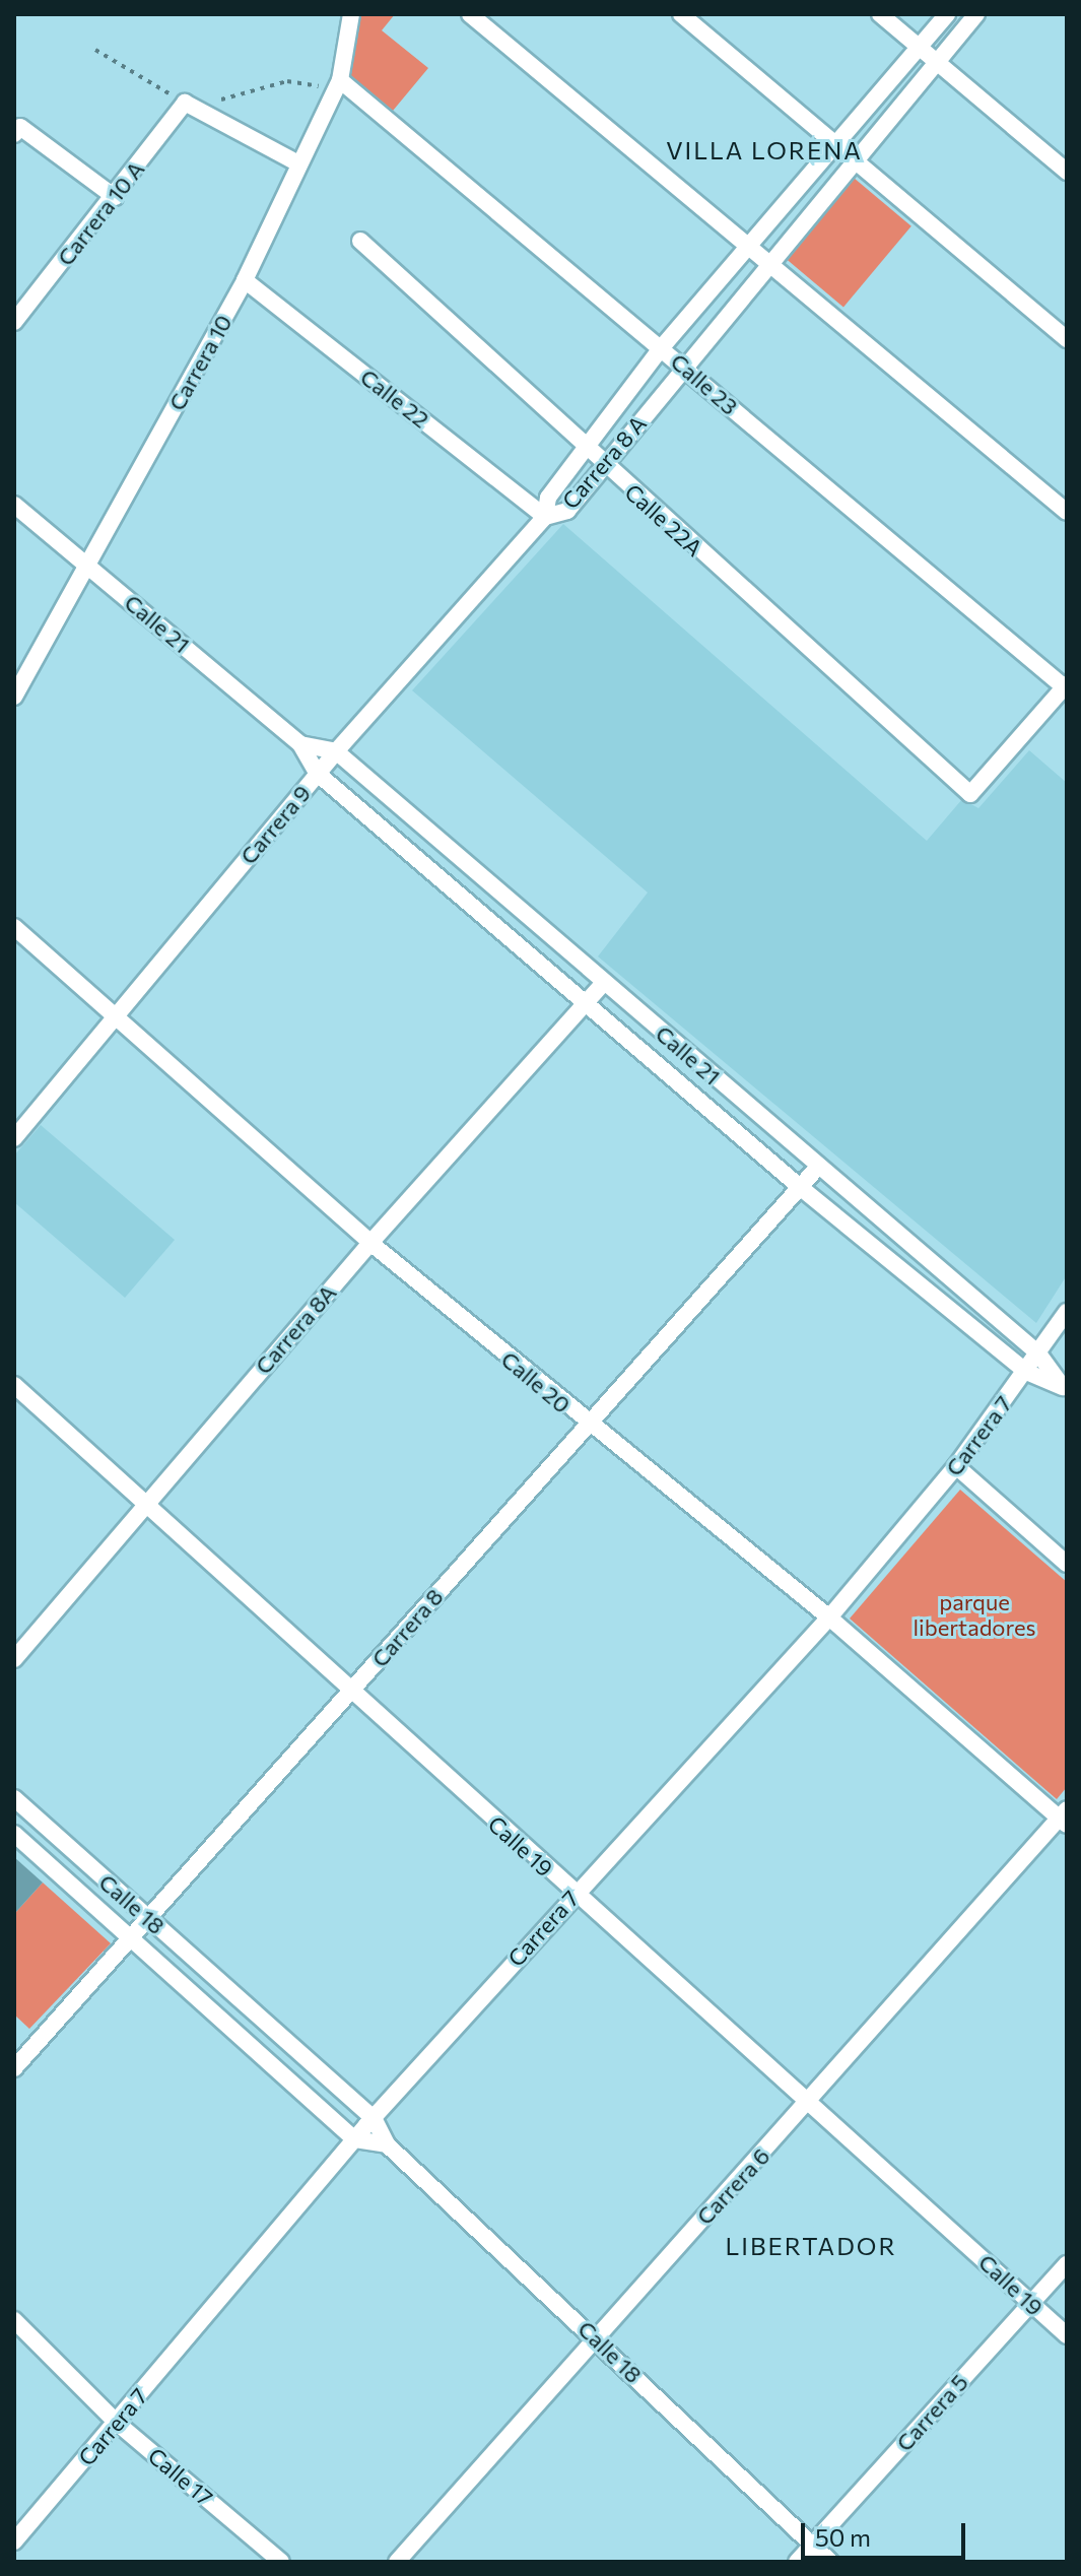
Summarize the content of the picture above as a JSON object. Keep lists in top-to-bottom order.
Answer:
{
  "streets": {
    "street": [
      "Carrera 10 A",
      "Carrera 10",
      "Calle 23",
      "Calle 22",
      "Carrera 8 A",
      "Calle 22A",
      "Calle 21",
      "Carrera 9",
      "Carrera 8A",
      "Calle 20",
      "Carrera 7",
      "Carrera 8",
      "Calle 19",
      "Calle 18",
      "Carrera 6",
      "Carrera 5",
      "Calle 17"
    ]
  },
  "crossings": [
    ["Carrera 10", "Calle 23"],
    ["Carrera 10", "Calle 22"],
    ["Carrera 10", "Calle 21"],
    ["Calle 23", "Carrera 8 A"],
    ["Calle 23", "Calle 22A"],
    ["Calle 22", "Carrera 8 A"],
    ["Calle 22", "Carrera 9"],
    ["Carrera 8 A", "Calle 22A"],
    ["Carrera 8 A", "Carrera 9"],
    ["Calle 21", "Carrera 9"],
    ["Calle 21", "Carrera 8A"],
    ["Calle 21", "Carrera 7"],
    ["Calle 21", "Carrera 8"],
    ["Carrera 9", "Calle 20"],
    ["Carrera 8A", "Calle 20"],
    ["Carrera 8A", "Calle 19"],
    ["Calle 20", "Carrera 7"],
    ["Calle 20", "Carrera 8"],
    ["Calle 20", "Carrera 6"],
    ["Carrera 7", "Calle 19"],
    ["Carrera 7", "Calle 18"],
    ["Carrera 7", "Calle 17"],
    ["Carrera 8", "Calle 19"],
    ["Carrera 8", "Calle 18"],
    ["Calle 19", "Carrera 6"],
    ["Calle 19", "Carrera 5"],
    ["Calle 18", "Carrera 6"],
    ["Calle 18", "Carrera 5"]
  ],
  "districts": ["VILLA LORENA", "LIBERTADOR"],
  "parks": ["parque libertadores"],
  "scale_bar": "50 m"
}
